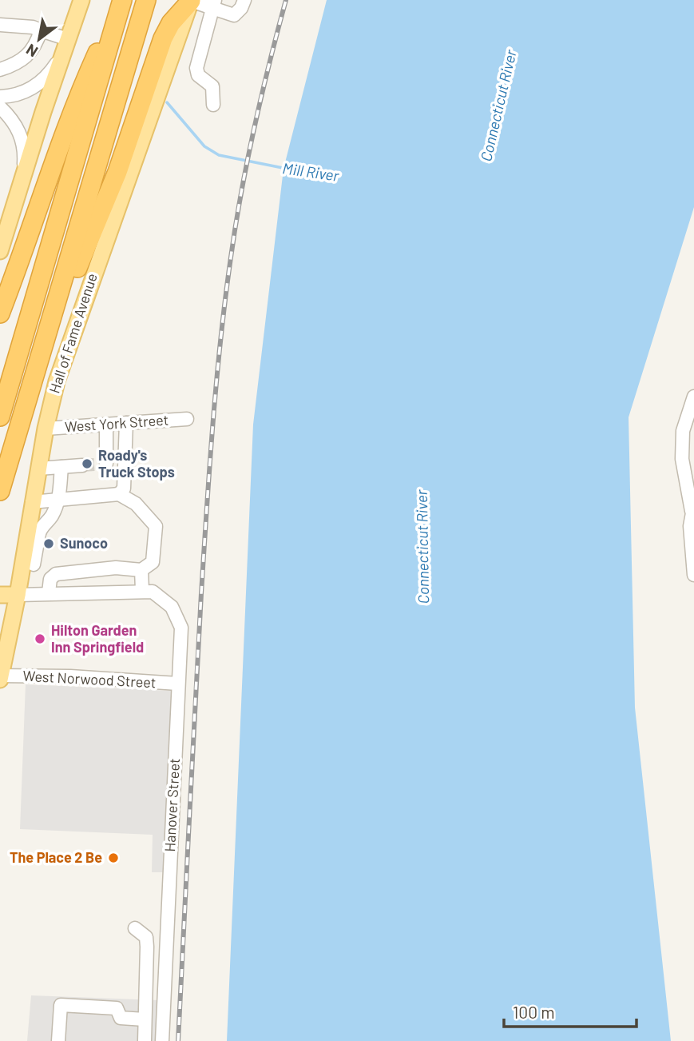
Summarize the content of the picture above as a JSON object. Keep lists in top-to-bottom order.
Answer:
{
  "streets": {
    "main road": ["Hall of Fame Avenue"],
    "street": ["West York Street", "West Norwood Street", "Hanover Street"]
  },
  "crossings": [
    ["Hall of Fame Avenue", "West York Street"],
    ["Hall of Fame Avenue", "West Norwood Street"],
    ["West Norwood Street", "Hanover Street"]
  ],
  "water": ["Connecticut River", "Mill River"],
  "places": [
    "Roady's Truck Stops",
    "Sunoco",
    "Hilton Garden Inn Springfield",
    "The Place 2 Be"
  ],
  "scale_bar": "100 m",
  "north": "bottom left"
}
